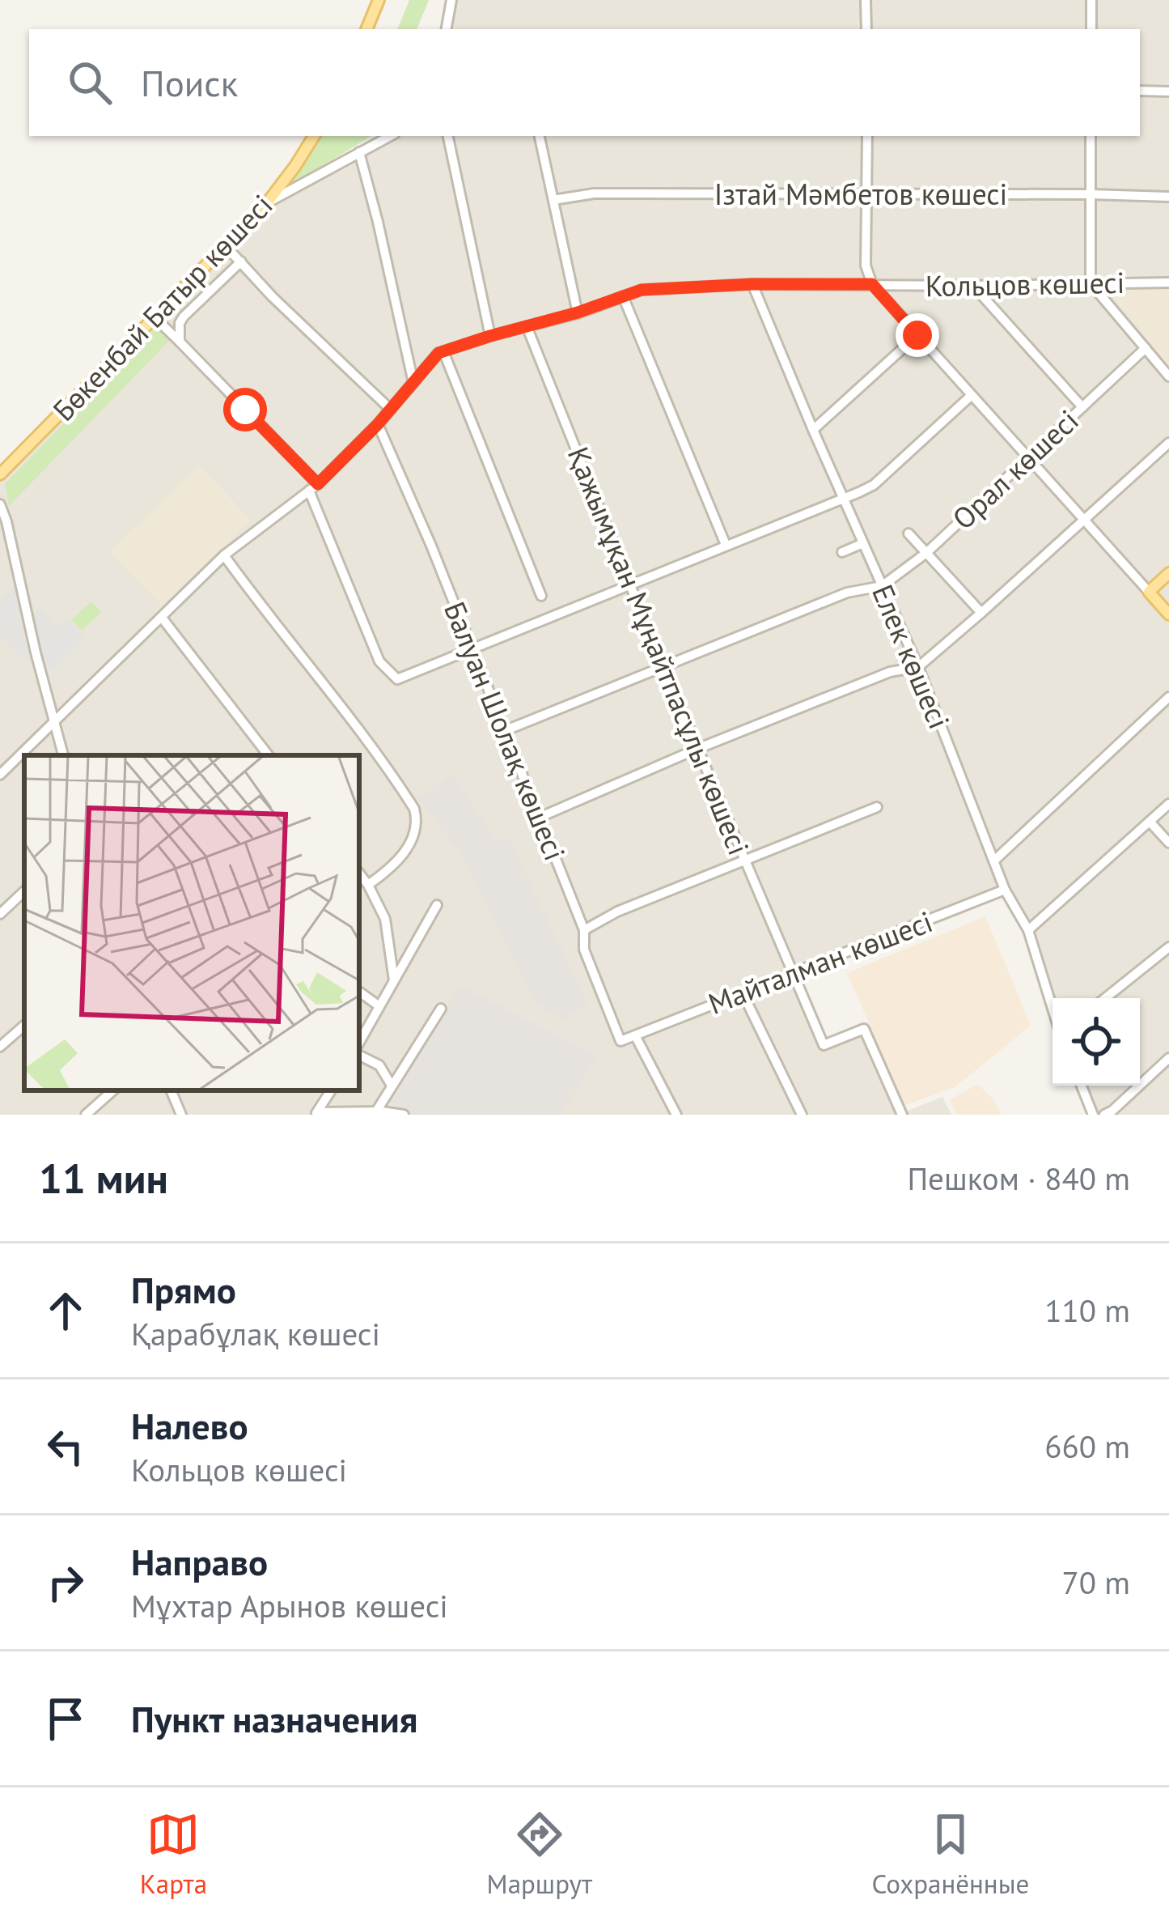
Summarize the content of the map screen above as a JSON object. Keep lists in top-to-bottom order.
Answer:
{
  "streets": {
    "main road": ["Бөкенбай Батыр көшесі"],
    "street": [
      "Ізтай Мәмбетов көшесі",
      "Кольцов көшесі",
      "Орал көшесі",
      "Қажымұқан Мұңайтпасұлы көшесі",
      "Елек көшесі",
      "Балуан Шолақ көшесі",
      "Майталман көшесі"
    ]
  },
  "crossings": [
    ["Кольцов көшесі", "Қажымұқан Мұңайтпасұлы көшесі"],
    ["Кольцов көшесі", "Елек көшесі"],
    ["Кольцов көшесі", "Балуан Шолақ көшесі"],
    ["Орал көшесі", "Елек көшесі"],
    ["Қажымұқан Мұңайтпасұлы көшесі", "Майталман көшесі"],
    ["Елек көшесі", "Майталман көшесі"],
    ["Балуан Шолақ көшесі", "Майталман көшесі"]
  ],
  "page": {
    "search": "Поиск",
    "heading": ["11 мин", "Пешком · 840 m"],
    "list": [
      ["Прямо", "Қарабұлақ көшесі", "110 m"],
      ["Налево", "Кольцов көшесі", "660 m"],
      ["Направо", "Мұхтар Арынов көшесі", "70 m"],
      "Пункт назначения"
    ],
    "nav": ["Карта", "Маршрут", "Сохранённые"]
  }
}
